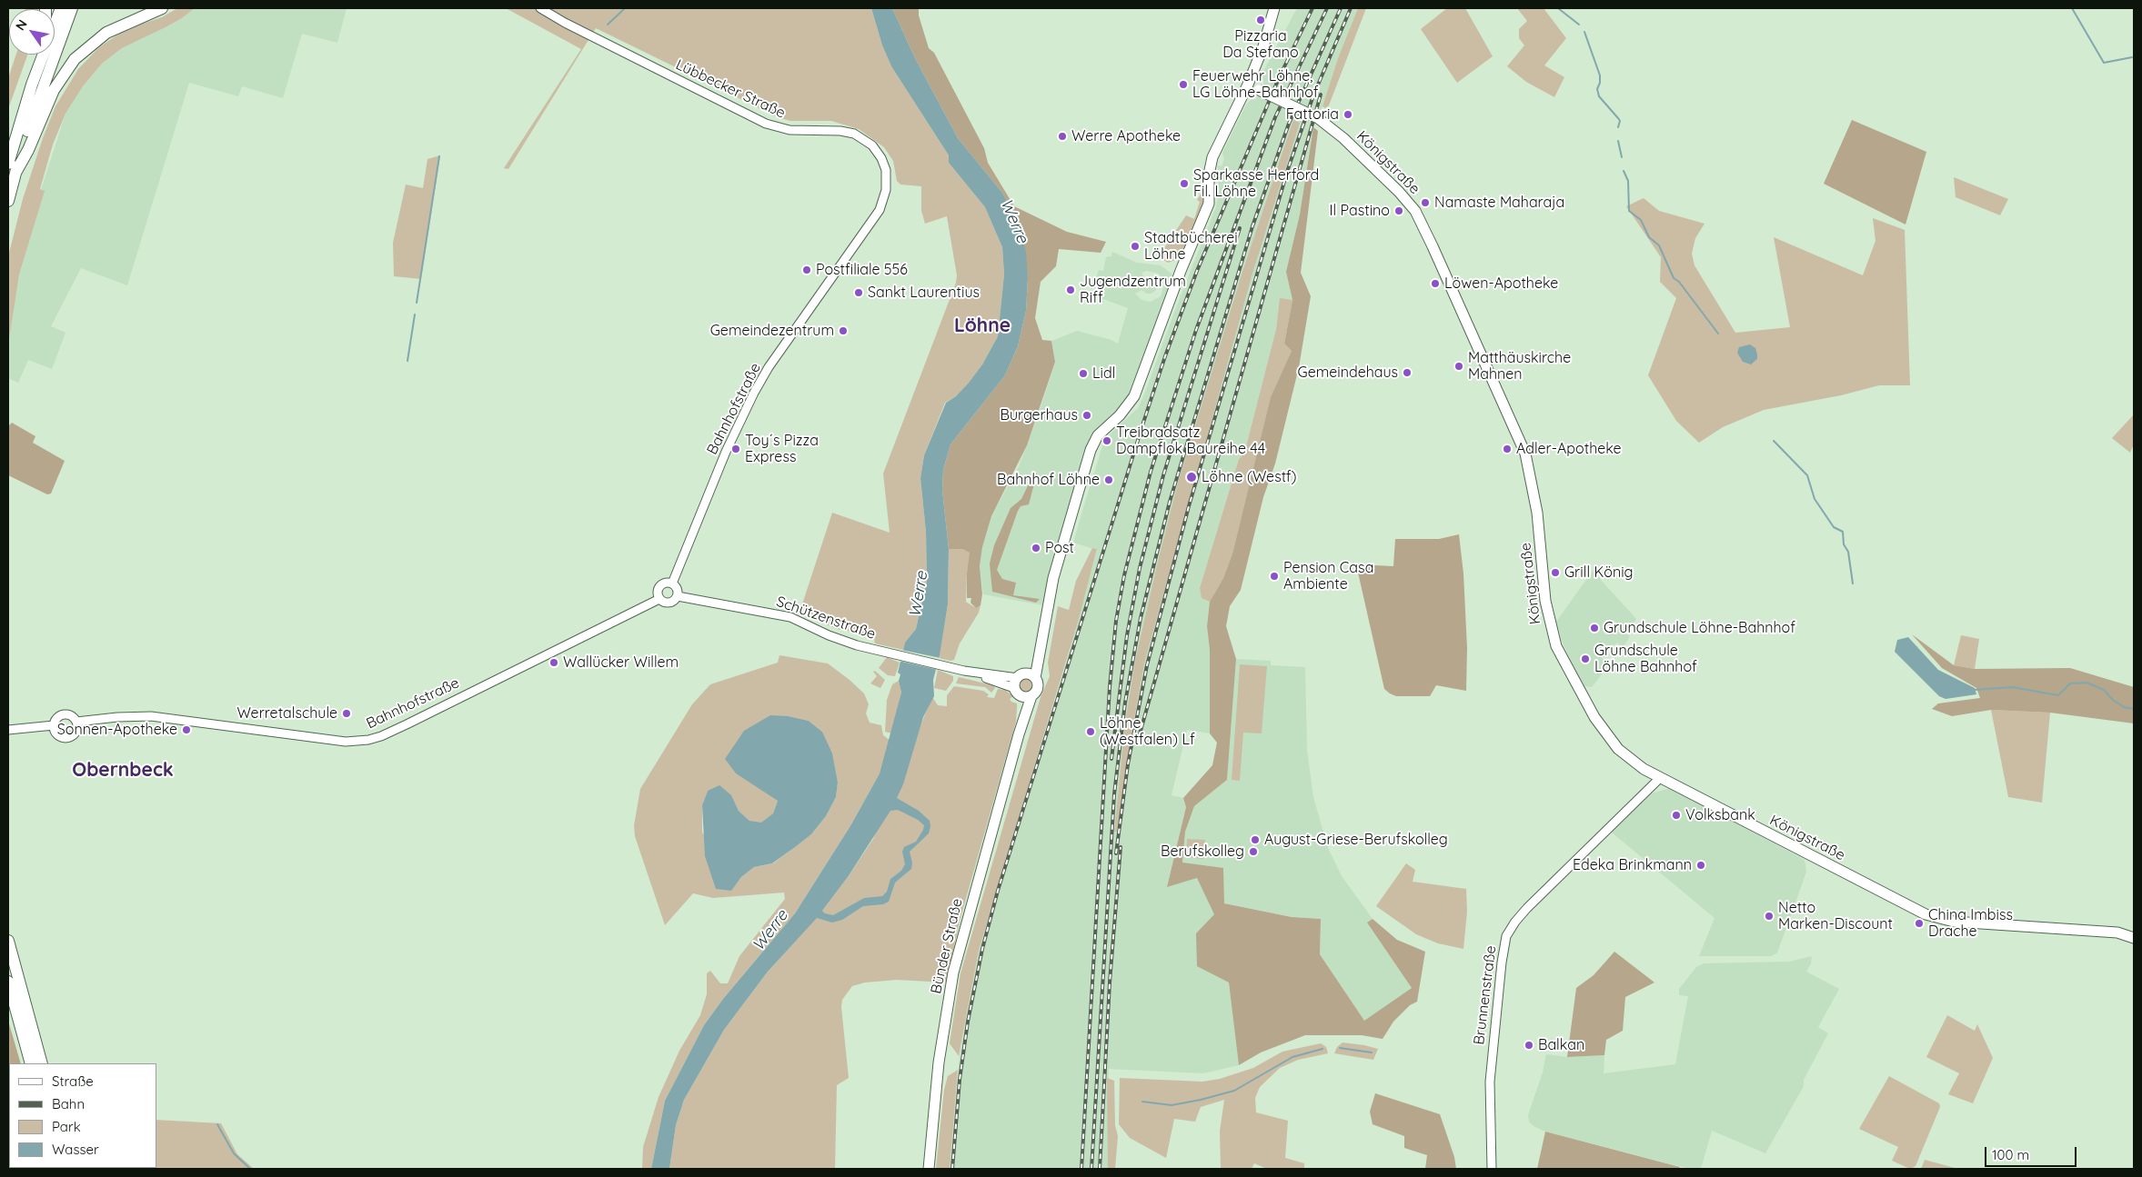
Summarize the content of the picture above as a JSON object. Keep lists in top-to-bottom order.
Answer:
{
  "streets": {
    "main road": ["Königstraße", "Bünder Straße"],
    "street": [
      "Lübbecker Straße",
      "Bahnhofstraße",
      "Schützenstraße",
      "Brunnenstraße"
    ]
  },
  "crossings": [
    ["Lübbecker Straße", "Bahnhofstraße"],
    ["Königstraße", "Brunnenstraße"],
    ["Bahnhofstraße", "Schützenstraße"],
    ["Schützenstraße", "Bünder Straße"]
  ],
  "districts": ["Löhne", "Obernbeck"],
  "water": ["Werre"],
  "places": [
    "Pizzaria Da Stefano",
    "Feuerwehr Löhne, LG Löhne-Bahnhof",
    "Fattoria",
    "Werre Apotheke",
    "Sparkasse Herford Fil. Löhne",
    "Namaste Maharaja",
    "Il Pastino",
    "Stadtbücherei Löhne",
    "Postfiliale 556",
    "Löwen-Apotheke",
    "Jugendzentrum Riff",
    "Sankt Laurentius",
    "Gemeindezentrum",
    "Matthäuskirche Mahnen",
    "Gemeindehaus",
    "Lidl",
    "Burgerhaus",
    "Treibradsatz Dampflok Baureihe 44",
    "Toy´s Pizza Express",
    "Adler-Apotheke",
    "Löhne (Westf)",
    "Bahnhof Löhne",
    "Post",
    "Grill König",
    "Pension Casa Ambiente",
    "Grundschule Löhne-Bahnhof",
    "Grundschule Löhne Bahnhof",
    "Wallücker Willem",
    "Werretalschule",
    "Sonnen-Apotheke",
    "Löhne (Westfalen) Lf",
    "Volksbank",
    "August-Griese-Berufskolleg",
    "Berufskolleg",
    "Edeka Brinkmann",
    "Netto Marken-Discount",
    "China Imbiss Drache",
    "Balkan"
  ],
  "legend": [
    "Straße",
    "Bahn",
    "Park",
    "Wasser"
  ],
  "scale_bar": "100 m",
  "north": "top left"
}
